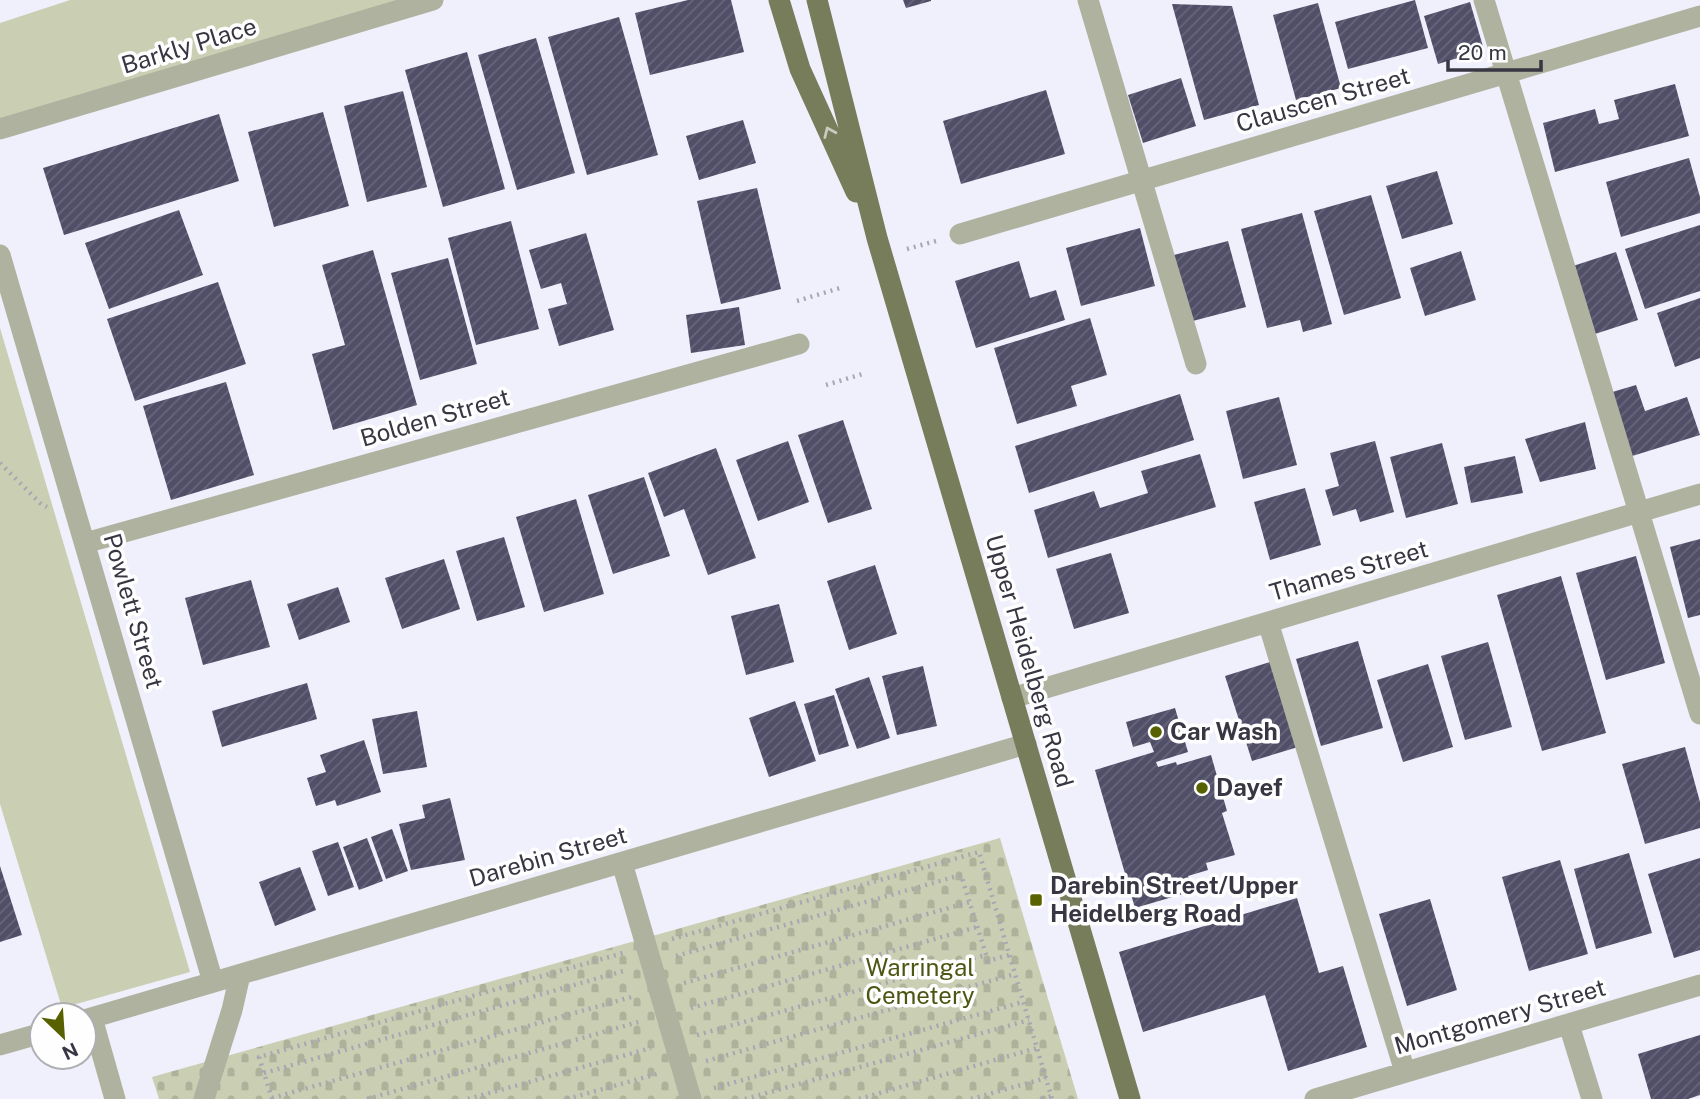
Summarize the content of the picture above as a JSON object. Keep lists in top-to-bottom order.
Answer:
{
  "streets": {
    "main road": ["Upper Heidelberg Road"],
    "street": [
      "Barkly Place",
      "Clauscen Street",
      "Bolden Street",
      "Thames Street",
      "Powlett Street",
      "Darebin Street",
      "Montgomery Street"
    ]
  },
  "crossings": [
    ["Bolden Street", "Powlett Street"],
    ["Thames Street", "Upper Heidelberg Road"],
    ["Powlett Street", "Darebin Street"],
    ["Upper Heidelberg Road", "Darebin Street"]
  ],
  "parks": ["Warringal Cemetery"],
  "places": {
    "other": ["Car Wash", "Dayef"],
    "transit": ["Darebin Street/Upper Heidelberg Road"]
  },
  "scale_bar": "20 m",
  "north": "bottom right"
}
